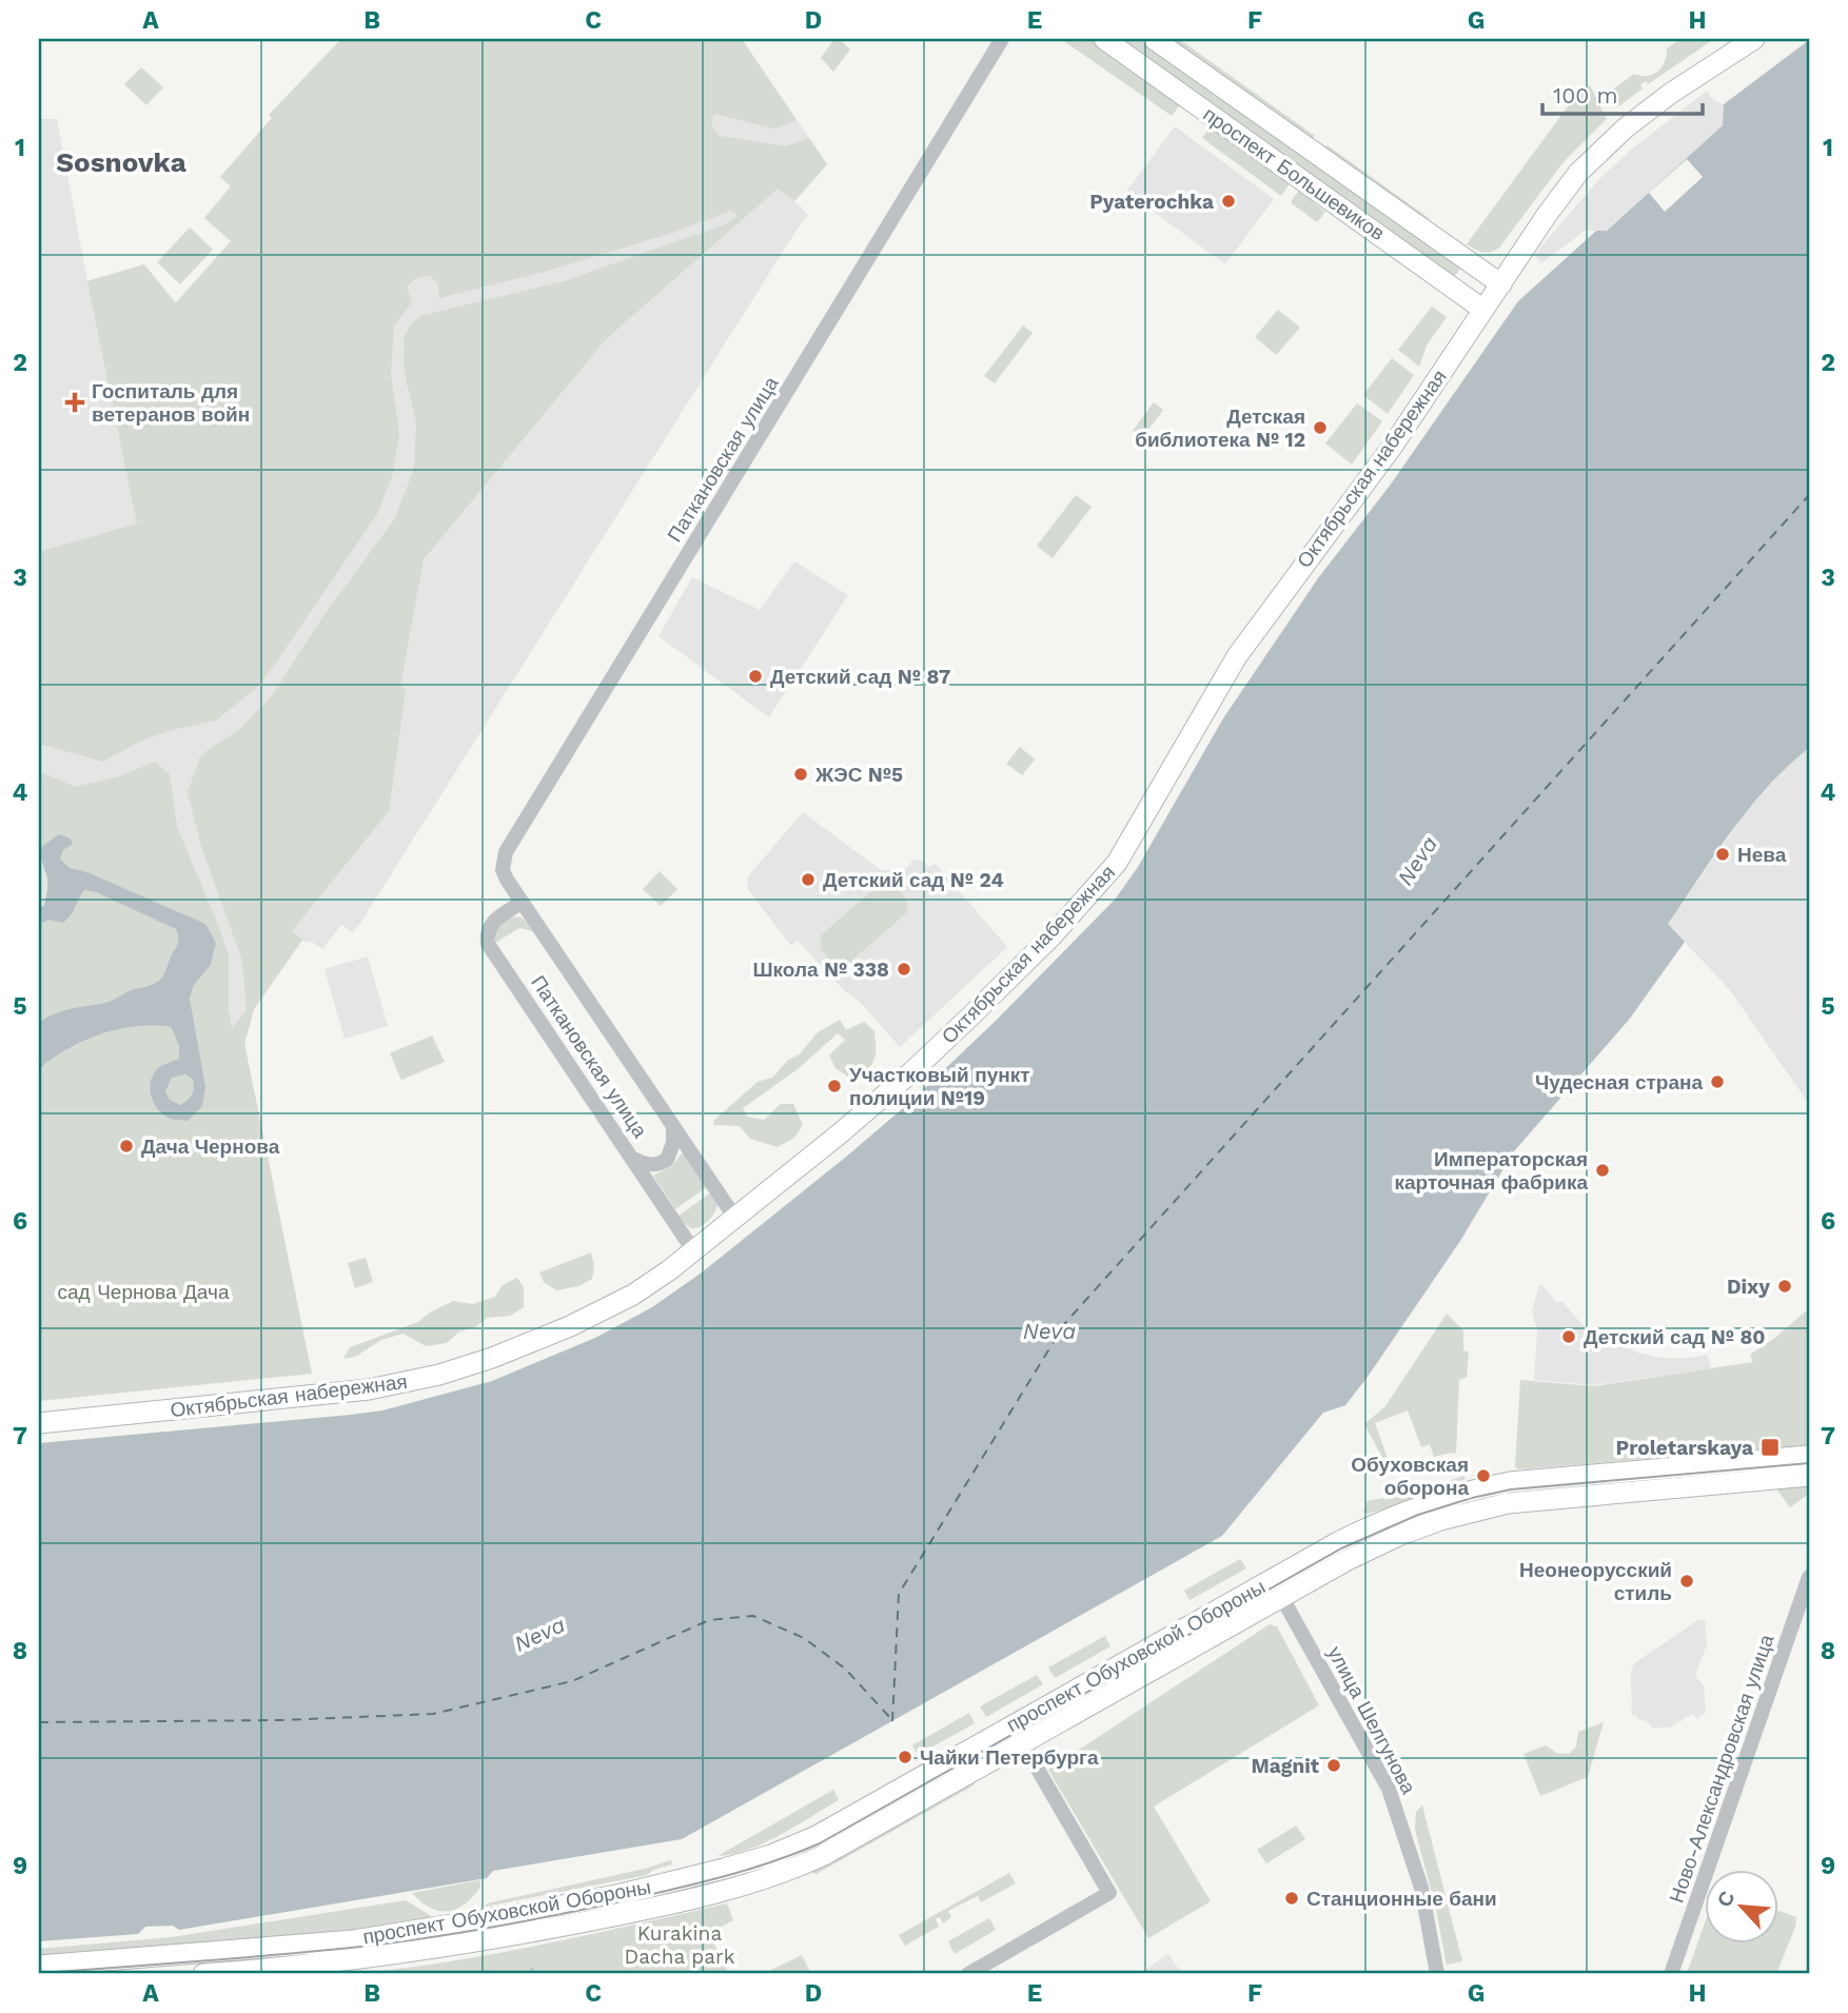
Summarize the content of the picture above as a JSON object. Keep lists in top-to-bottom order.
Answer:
{
  "streets": {
    "main road": ["проспект Большевиков", "Октябрьская набережная", "проспект Обуховской Обороны"],
    "street": ["Паткановская улица", "улица Шелгунова", "Ново-Александровская улица"]
  },
  "crossings": [
    ["проспект Большевиков", "Октябрьская набережная"],
    ["Паткановская улица", "Октябрьская набережная"],
    ["проспект Обуховской Обороны", "улица Шелгунова"]
  ],
  "districts": ["Sosnovka"],
  "water": ["Neva"],
  "parks": ["сад Чернова Дача", "Kurakina Dacha park"],
  "places": {
    "other": [
      "Pyaterochka",
      "Детская библиотека № 12",
      "Детский сад № 87",
      "ЖЭС №5",
      "Нева",
      "Детский сад № 24",
      "Школа № 338",
      "Чудесная страна",
      "Участковый пункт полиции №19",
      "Дача Чернова",
      "Императорская карточная фабрика",
      "Dixy",
      "Детский сад № 80",
      "Обуховская оборона",
      "Неонеорусский стиль",
      "Чайки Петербурга",
      "Magnit",
      "Станционные бани"
    ],
    "health": ["Госпиталь для ветеранов войн"],
    "transit": ["Proletarskaya"]
  },
  "scale_bar": "100 m",
  "north": "top left",
  "grid": {
    "columns": [
      "A",
      "B",
      "C",
      "D",
      "E",
      "F",
      "G",
      "H"
    ],
    "rows": [
      "1",
      "2",
      "3",
      "4",
      "5",
      "6",
      "7",
      "8",
      "9"
    ]
  }
}
